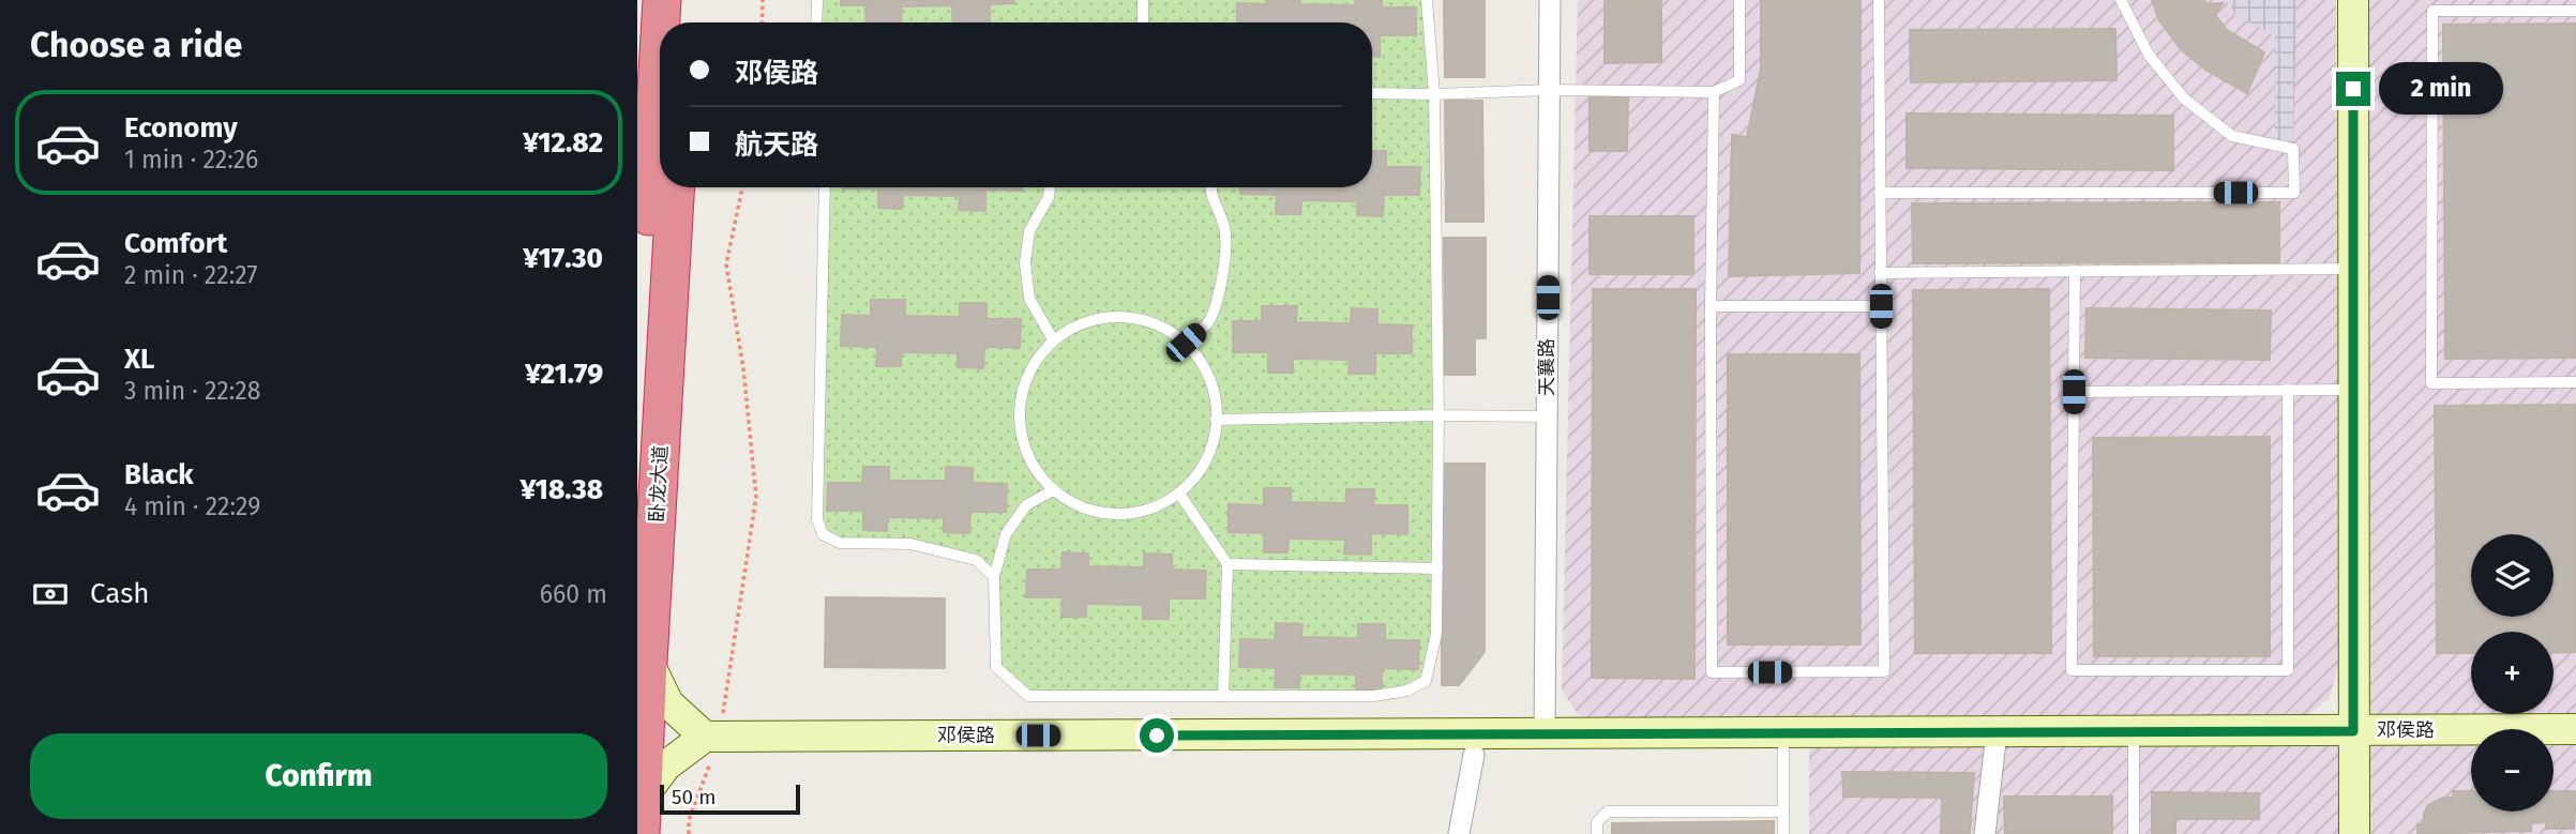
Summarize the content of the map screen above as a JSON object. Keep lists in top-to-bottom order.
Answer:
{
  "streets": {
    "highway": ["卧龙大道"],
    "street": ["天襄路", "邓侯路"]
  },
  "crossings": [
    ["天襄路", "邓侯路"]
  ],
  "scale_bar": "50 m",
  "page": {
    "heading": "Choose a ride",
    "banner": ["邓侯路", "航天路"],
    "bubble": "2 min",
    "list": [
      {
        "name": "Economy",
        "note": "1 min · 22:26",
        "value": "¥12.82"
      },
      {
        "name": "Comfort",
        "note": "2 min · 22:27",
        "value": "¥17.30"
      },
      {
        "name": "XL",
        "note": "3 min · 22:28",
        "value": "¥21.79"
      },
      {
        "name": "Black",
        "note": "4 min · 22:29",
        "value": "¥18.38"
      }
    ],
    "map_buttons": ["+", "−"],
    "pay": ["Cash", "660 m"],
    "buttons": "Confirm",
    "scale": "50 m"
  }
}
